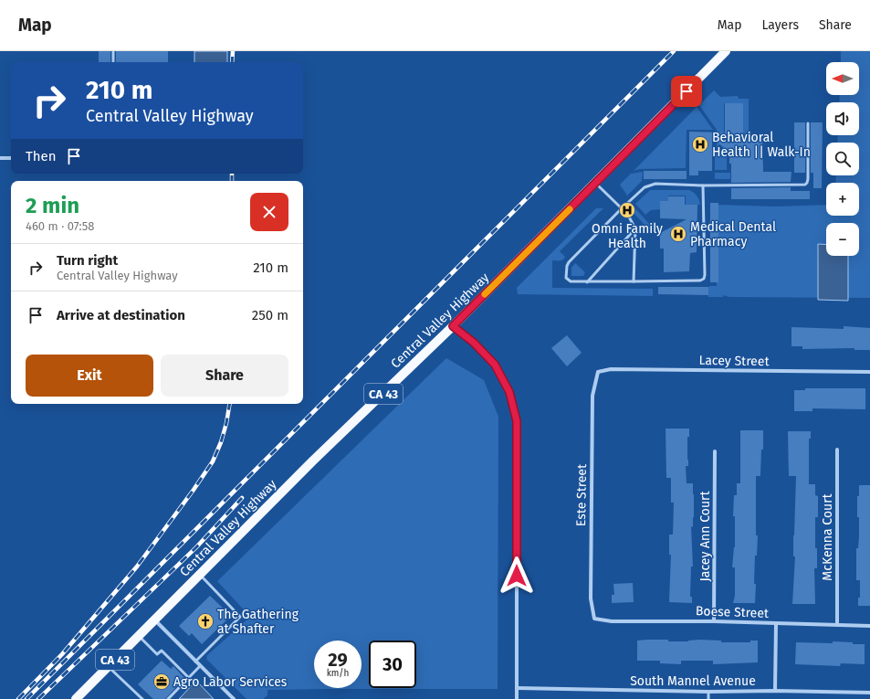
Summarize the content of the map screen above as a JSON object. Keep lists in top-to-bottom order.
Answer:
{
  "streets": {
    "main road": ["Central Valley Highway", "CA 43"],
    "street": [
      "Lacey Street",
      "Este Street",
      "Jacey Ann Court",
      "McKenna Court",
      "Boese Street",
      "South Mannel Avenue"
    ]
  },
  "crossings": [
    ["Lacey Street", "Este Street"],
    ["Este Street", "Boese Street"],
    ["Jacey Ann Court", "Boese Street"],
    ["McKenna Court", "Boese Street"]
  ],
  "places": {
    "hospital": ["Behavioral Health || Walk-In", "Omni Family Health", "Medical Dental Pharmacy"],
    "church": ["The Gathering at Shafter"],
    "office": ["Agro Labor Services"]
  },
  "north": "left",
  "page": {
    "header": "Map",
    "nav": ["Map", "Layers", "Share"],
    "map_buttons": ["+", "−"],
    "turn": ["210 m", "Central Valley Highway"],
    "then": "Then",
    "heading": ["2 min", "460 m · 07:58"],
    "list": [
      {
        "name": "Turn right",
        "note": "Central Valley Highway",
        "value": "210 m"
      },
      {
        "name": "Arrive at destination",
        "value": "250 m"
      }
    ],
    "buttons": ["Exit", "Share"],
    "speed": "29 km/h",
    "limit": "30"
  }
}
